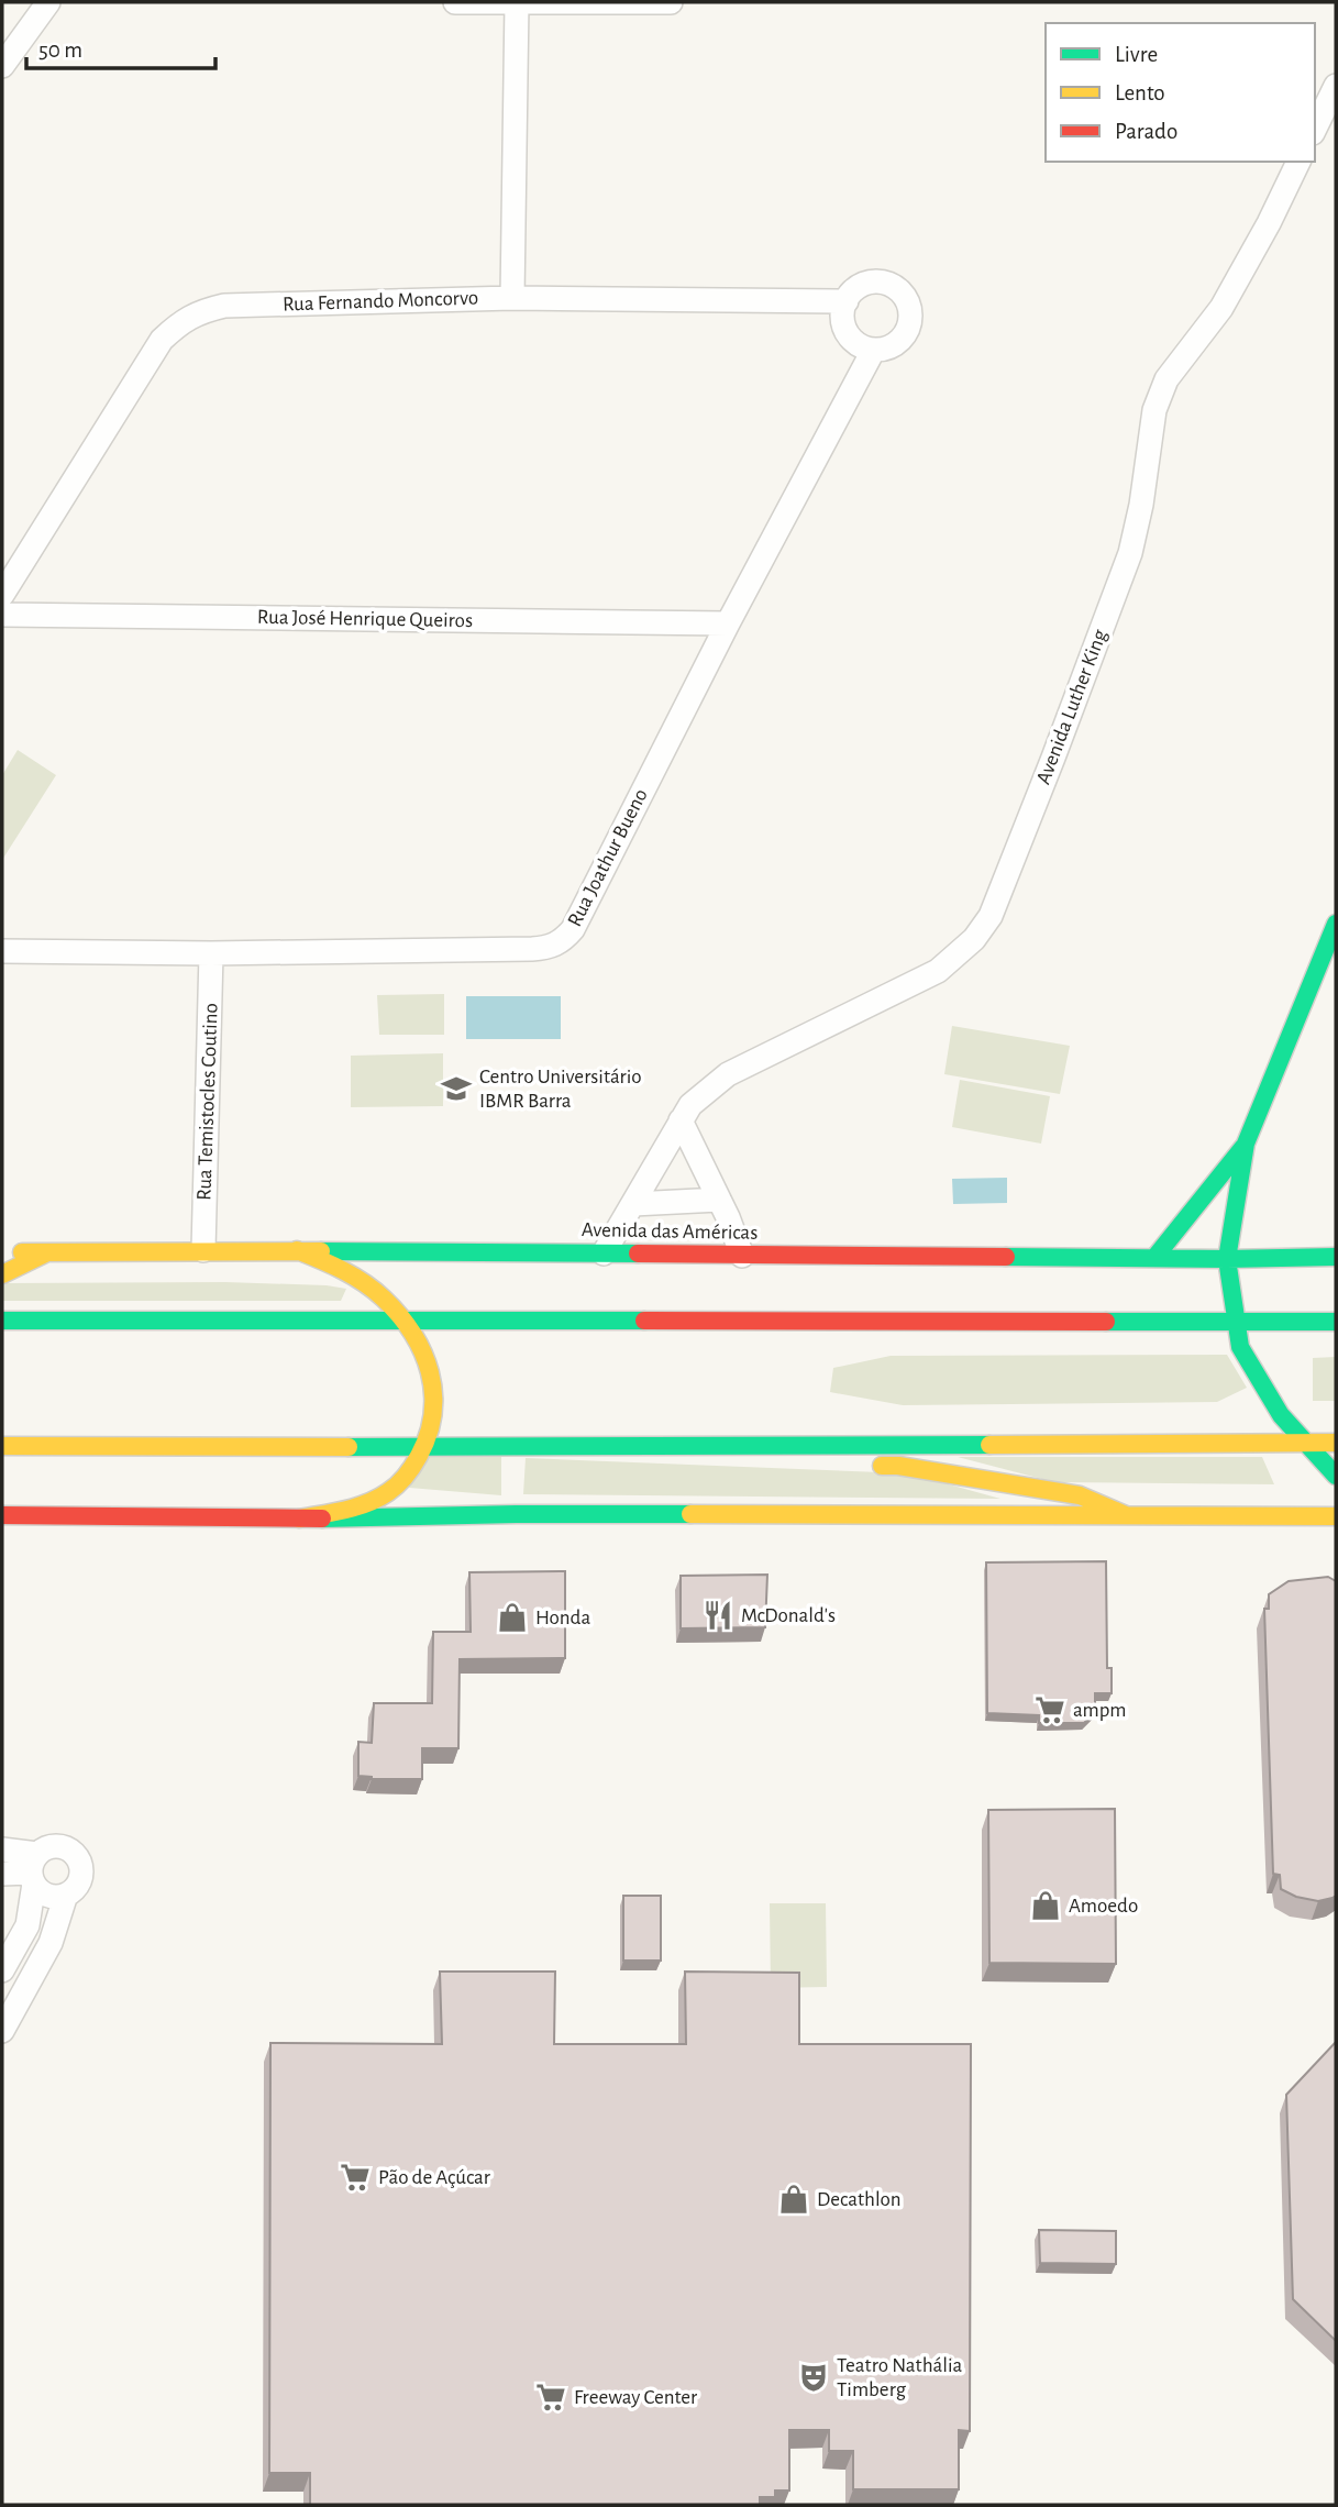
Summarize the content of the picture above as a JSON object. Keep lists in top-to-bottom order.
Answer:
{
  "streets": {
    "main road": ["Avenida das Américas"],
    "street": [
      "Rua Fernando Moncorvo",
      "Rua José Henrique Queiros",
      "Avenida Luther King",
      "Rua Joathur Bueno",
      "Rua Temistocles Coutino"
    ]
  },
  "crossings": [
    ["Rua Fernando Moncorvo", "Rua Joathur Bueno"],
    ["Rua José Henrique Queiros", "Rua Joathur Bueno"],
    ["Avenida Luther King", "Avenida das Américas"],
    ["Rua Joathur Bueno", "Rua Temistocles Coutino"],
    ["Rua Temistocles Coutino", "Avenida das Américas"]
  ],
  "places": {
    "school or university": ["Centro Universitário IBMR Barra"],
    "restaurant": ["McDonald's"],
    "shop": ["Honda", "Amoedo", "Decathlon"],
    "supermarket": ["ampm", "Pão de Açúcar", "Freeway Center"],
    "theatre": ["Teatro Nathália Timberg"]
  },
  "legend": ["Livre", "Lento", "Parado"],
  "scale_bar": "50 m"
}
